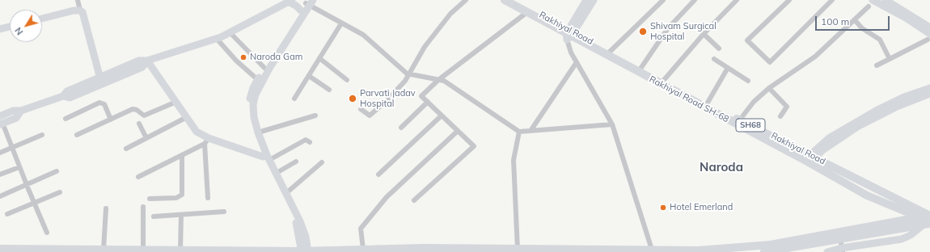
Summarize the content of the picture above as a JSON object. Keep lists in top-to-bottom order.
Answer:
{
  "streets": {
    "main road": ["Rakhiyal Road", "Rakhiyal Road SH-68", "SH68"]
  },
  "crossings": [
    ["Rakhiyal Road", "Rakhiyal Road SH-68"]
  ],
  "districts": ["Naroda"],
  "places": [
    "Shivam Surgical Hospital",
    "Naroda Gam",
    "Parvati Jadav Hospital",
    "Hotel Emerland"
  ],
  "scale_bar": "100 m",
  "north": "bottom left"
}
